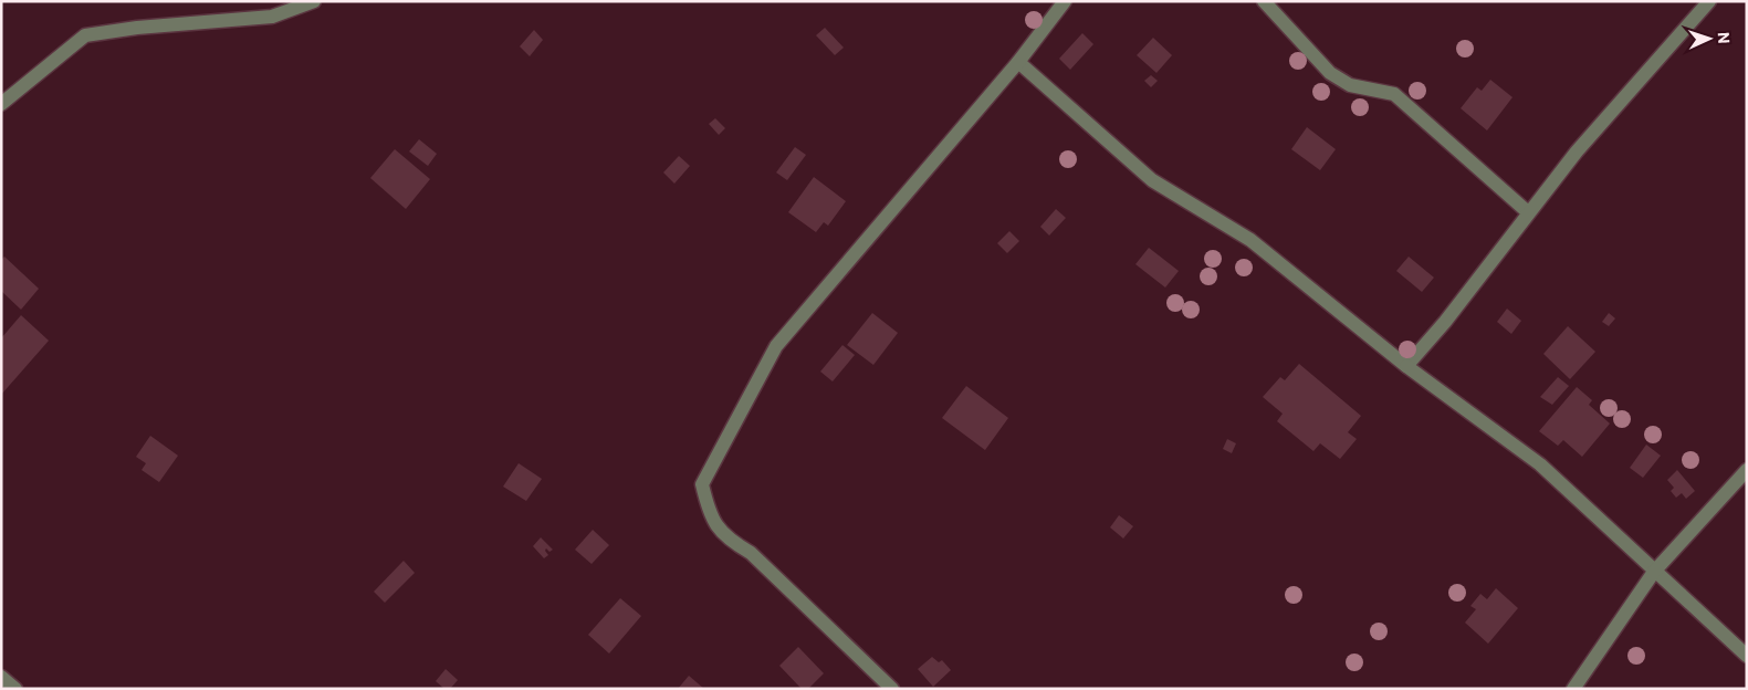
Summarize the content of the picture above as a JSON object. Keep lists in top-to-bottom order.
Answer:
{
  "north": "right"
}
